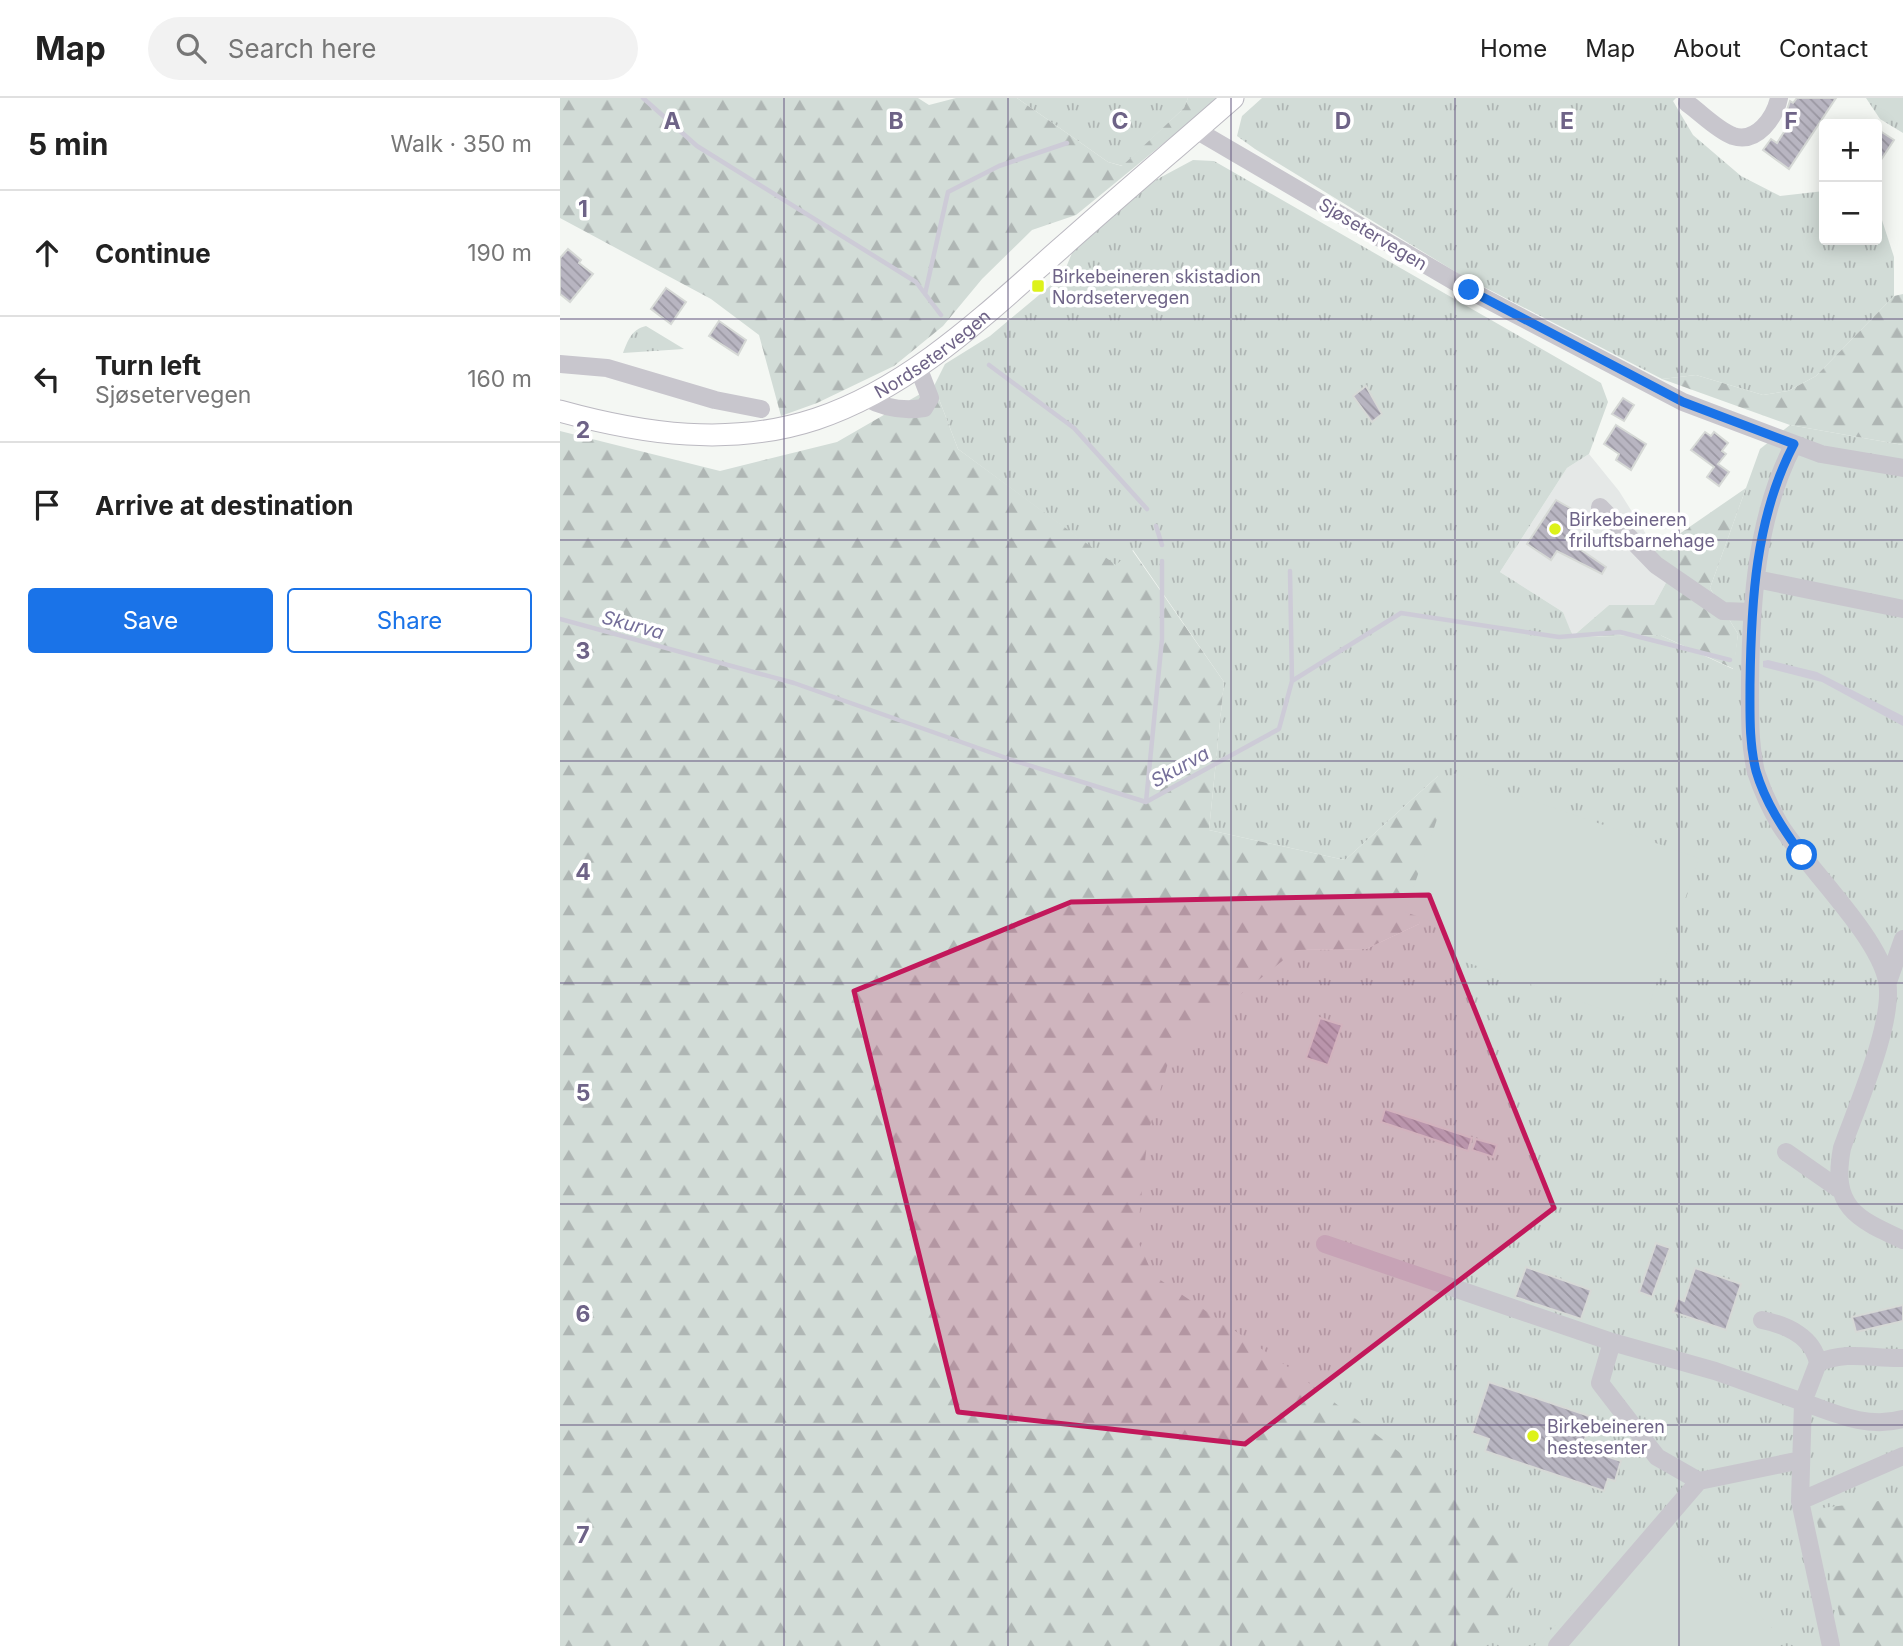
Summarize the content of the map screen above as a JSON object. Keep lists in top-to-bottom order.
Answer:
{
  "streets": {
    "main road": ["Nordsetervegen"],
    "street": ["Sjøsetervegen"]
  },
  "crossings": [
    ["Sjøsetervegen", "Nordsetervegen"]
  ],
  "water": ["Skurva"],
  "places": {
    "transit": ["Birkebeineren skistadion Nordsetervegen"],
    "other": ["Birkebeineren friluftsbarnehage", "Birkebeineren hestesenter"]
  },
  "page": {
    "header": "Map",
    "search": "Search here",
    "nav": [
      "Home",
      "Map",
      "About",
      "Contact"
    ],
    "heading": ["5 min", "Walk · 350 m"],
    "map_buttons": ["+", "−"],
    "list": [
      ["Continue", "190 m"],
      ["Turn left", "Sjøsetervegen", "160 m"],
      "Arrive at destination"
    ],
    "buttons": ["Save", "Share"]
  },
  "grid": {
    "columns": [
      "A",
      "B",
      "C",
      "D",
      "E",
      "F"
    ],
    "rows": [
      "1",
      "2",
      "3",
      "4",
      "5",
      "6",
      "7"
    ]
  }
}
